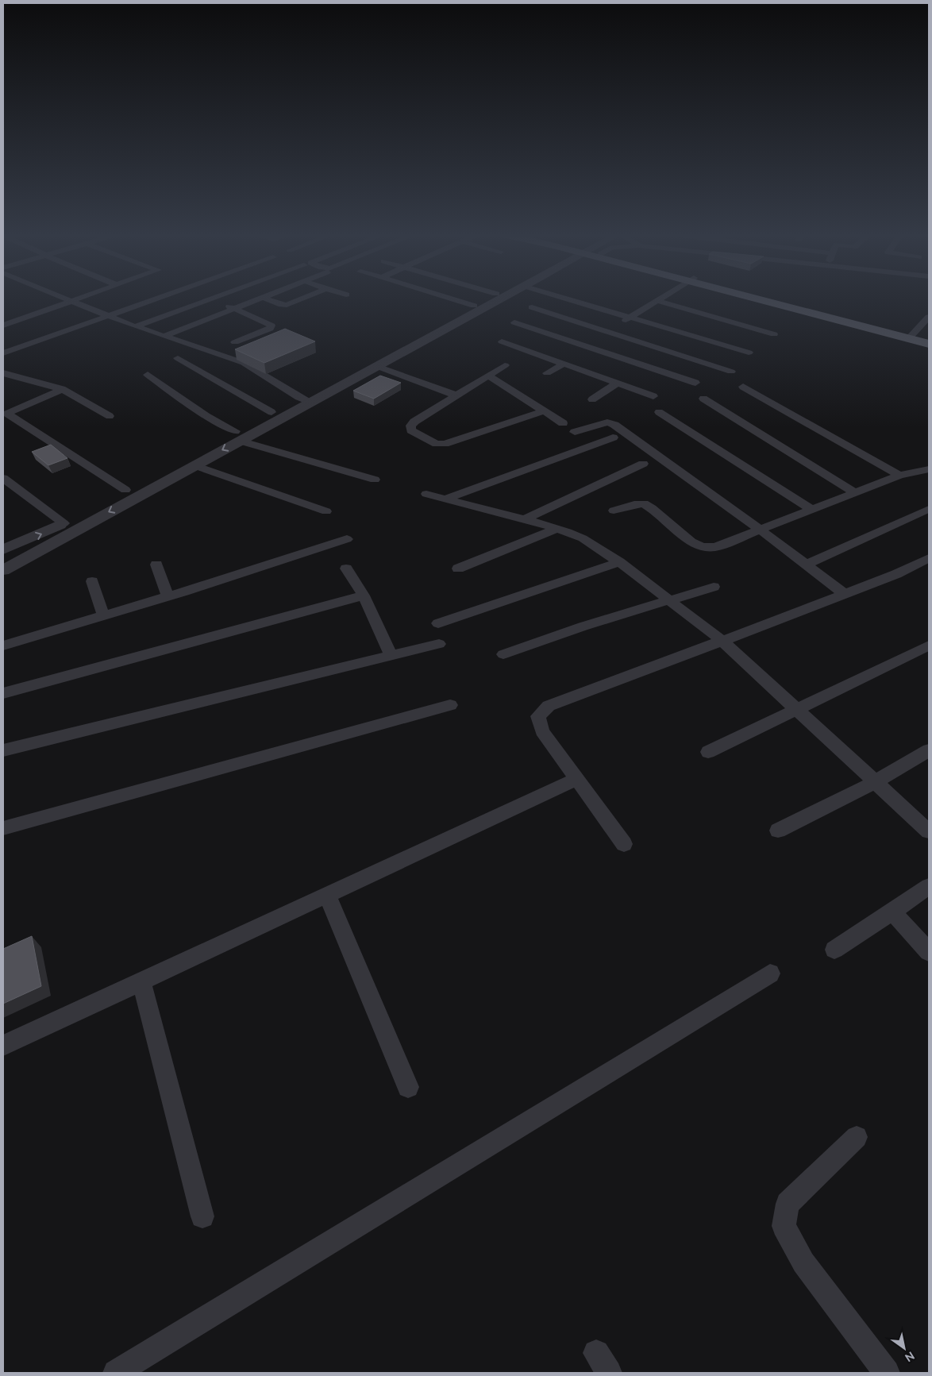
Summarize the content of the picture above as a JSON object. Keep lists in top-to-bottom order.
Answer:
{
  "north": "bottom right"
}
